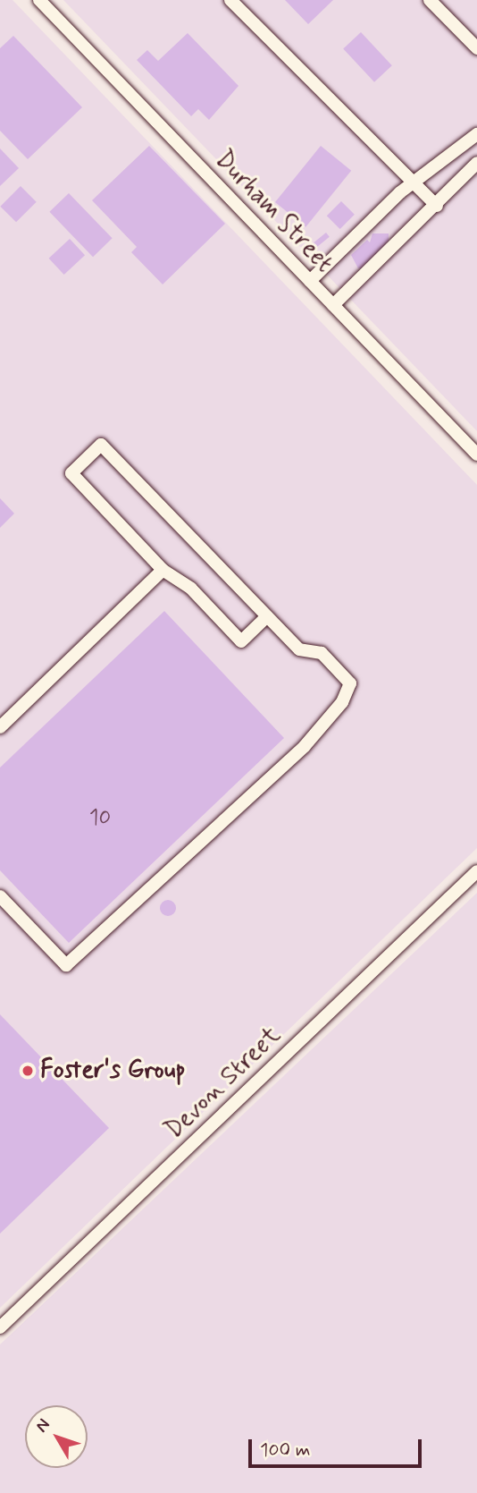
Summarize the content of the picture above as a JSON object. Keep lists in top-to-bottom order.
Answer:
{
  "streets": {
    "street": ["Durham Street", "Devon Street"]
  },
  "places": ["Foster's Group"],
  "house_numbers": ["10"],
  "scale_bar": "100 m",
  "north": "top left"
}
